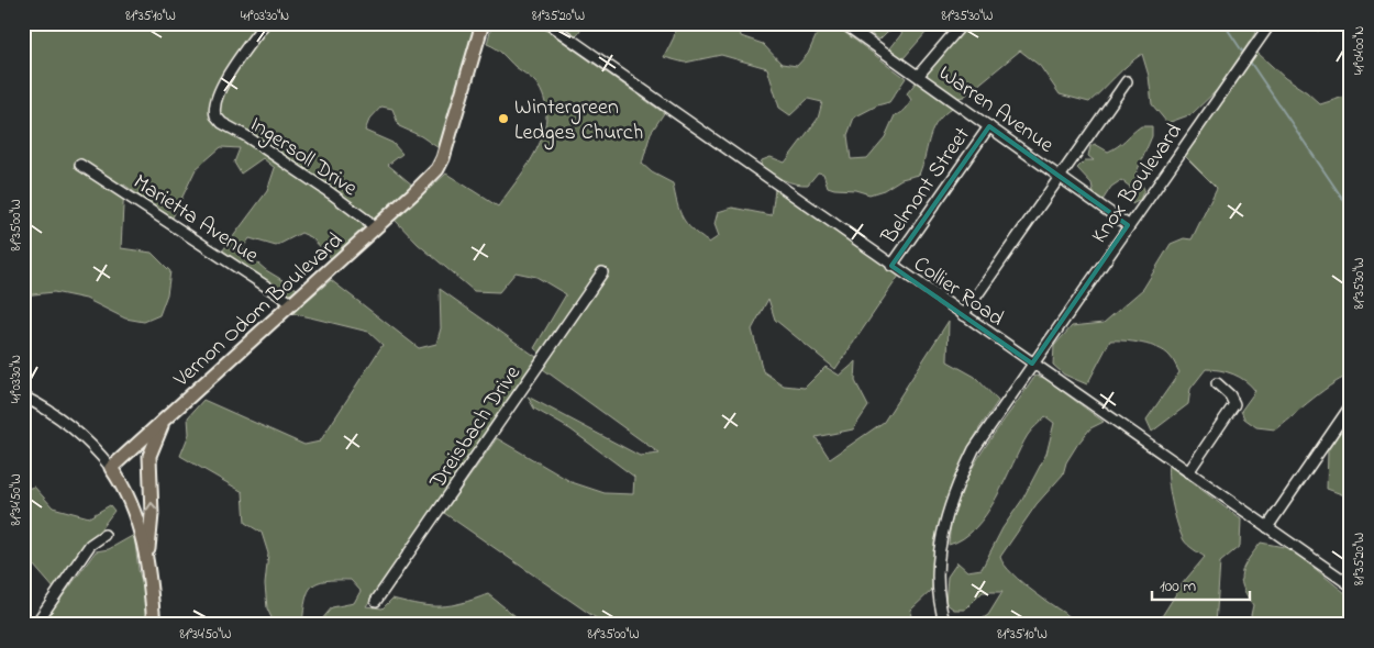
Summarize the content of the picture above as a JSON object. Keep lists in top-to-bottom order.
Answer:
{
  "streets": {
    "main road": ["Vernon Odom Boulevard"],
    "street": [
      "Warren Avenue",
      "Ingersoll Drive",
      "Knox Boulevard",
      "Belmont Street",
      "Marietta Avenue",
      "Collier Road",
      "Dreisbach Drive"
    ]
  },
  "crossings": [
    ["Warren Avenue", "Knox Boulevard"],
    ["Warren Avenue", "Belmont Street"],
    ["Ingersoll Drive", "Vernon Odom Boulevard"],
    ["Knox Boulevard", "Collier Road"],
    ["Belmont Street", "Collier Road"],
    ["Marietta Avenue", "Vernon Odom Boulevard"]
  ],
  "places": ["Wintergreen Ledges Church"],
  "scale_bar": "100 m",
  "coordinates": [
    "81°35'10\"W",
    "41°03'30\"N",
    "81°35'20\"W",
    "81°35'30\"W",
    "41°04'00\"N",
    "81°35'00\"W",
    "81°34'50\"W"
  ]
}
